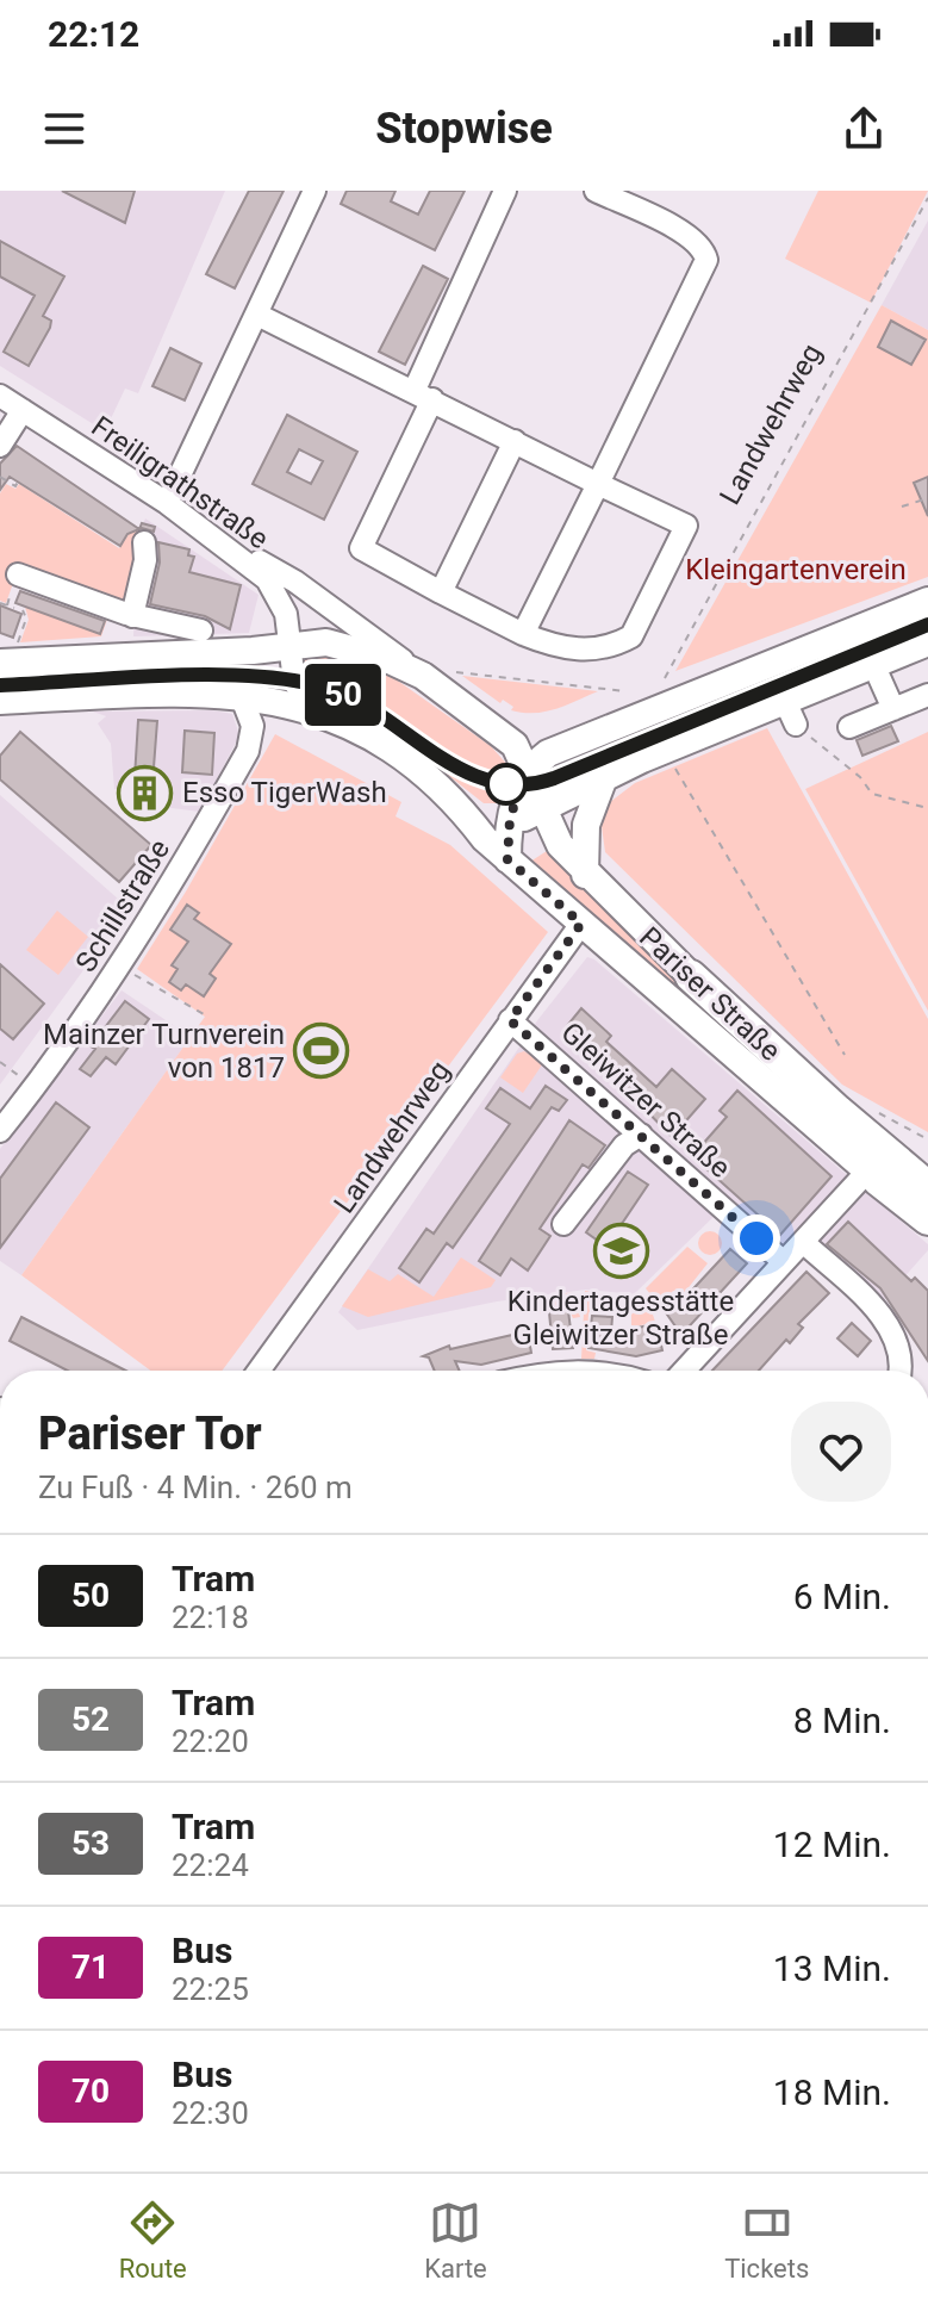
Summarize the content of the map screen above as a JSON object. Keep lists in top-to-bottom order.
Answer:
{
  "streets": {
    "highway": ["Pariser Straße"],
    "street": [
      "Landwehrweg",
      "Freiligrathstraße",
      "Schillstraße",
      "Gleiwitzer Straße"
    ]
  },
  "crossings": [
    ["Landwehrweg", "Pariser Straße"],
    ["Landwehrweg", "Gleiwitzer Straße"],
    ["Schillstraße", "Pariser Straße"]
  ],
  "parks": ["Kleingartenverein"],
  "places": {
    "building": ["Esso TigerWash"],
    "sports": ["Mainzer Turnverein von 1817"],
    "school or university": ["Kindertagesstätte Gleiwitzer Straße"]
  },
  "lines": ["tram line 50"],
  "page": {
    "status": "22:12",
    "header": "Stopwise",
    "on_map": "50",
    "heading": ["Pariser Tor", "Zu Fuß · 4 Min. · 260 m"],
    "list": [
      {
        "mark": "50",
        "name": "Tram",
        "note": "22:18",
        "value": "6 Min."
      },
      {
        "mark": "52",
        "name": "Tram",
        "note": "22:20",
        "value": "8 Min."
      },
      {
        "mark": "53",
        "name": "Tram",
        "note": "22:24",
        "value": "12 Min."
      },
      {
        "mark": "71",
        "name": "Bus",
        "note": "22:25",
        "value": "13 Min."
      },
      {
        "mark": "70",
        "name": "Bus",
        "note": "22:30",
        "value": "18 Min."
      }
    ],
    "tabs": ["Route", "Karte", "Tickets"]
  }
}
